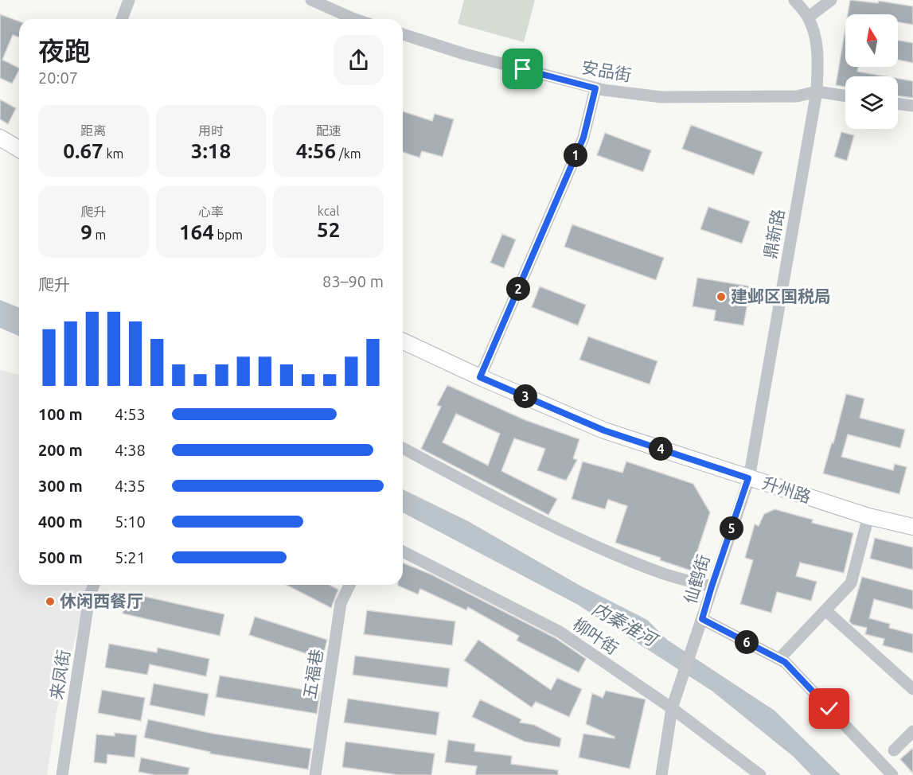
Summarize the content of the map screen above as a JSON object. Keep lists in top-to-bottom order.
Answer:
{
  "streets": {
    "main road": ["升州路"],
    "street": [
      "安品街",
      "鼎新路",
      "仙鹤街",
      "柳叶街",
      "五福巷",
      "来凤街"
    ]
  },
  "crossings": [
    ["安品街", "鼎新路"],
    ["鼎新路", "升州路"],
    ["鼎新路", "仙鹤街"],
    ["升州路", "仙鹤街"],
    ["仙鹤街", "柳叶街"]
  ],
  "water": ["内秦淮河"],
  "places": ["建邺区国税局", "休闲西餐厅"],
  "north": "top",
  "page": {
    "heading": ["夜跑", "20:07"],
    "stats": [
      ["距离", "0.67 km"],
      ["用时", "3:18"],
      ["配速", "4:56 /km"],
      ["爬升", "9 m"],
      ["心率", "164 bpm"],
      ["kcal", "52"]
    ],
    "pins": [
      "1",
      "2",
      "3",
      "4",
      "5",
      "6"
    ],
    "chart": ["爬升", "83–90 m"],
    "list": [
      {
        "name": "100 m",
        "note": "4:53"
      },
      {
        "name": "200 m",
        "note": "4:38"
      },
      {
        "name": "300 m",
        "note": "4:35"
      },
      {
        "name": "400 m",
        "note": "5:10"
      },
      {
        "name": "500 m",
        "note": "5:21"
      }
    ]
  }
}
